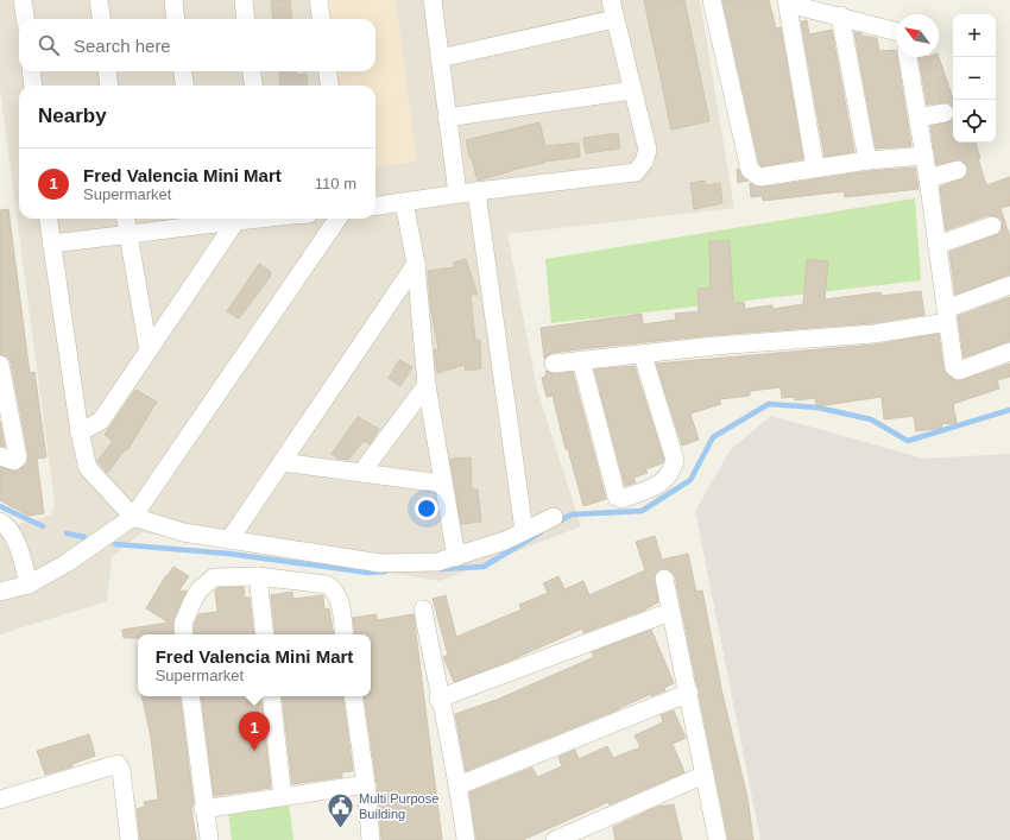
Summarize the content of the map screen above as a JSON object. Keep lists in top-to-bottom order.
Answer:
{
  "places": {
    "public building": ["Multi Purpose Building"]
  },
  "north": "top left",
  "page": {
    "map_buttons": ["+", "−"],
    "search": "Search here",
    "heading": "Nearby",
    "list": [
      {
        "mark": "1",
        "name": "Fred Valencia Mini Mart",
        "note": "Supermarket",
        "value": "110 m"
      }
    ],
    "popup": ["Fred Valencia Mini Mart", "Supermarket"],
    "pins": "1"
  }
}
